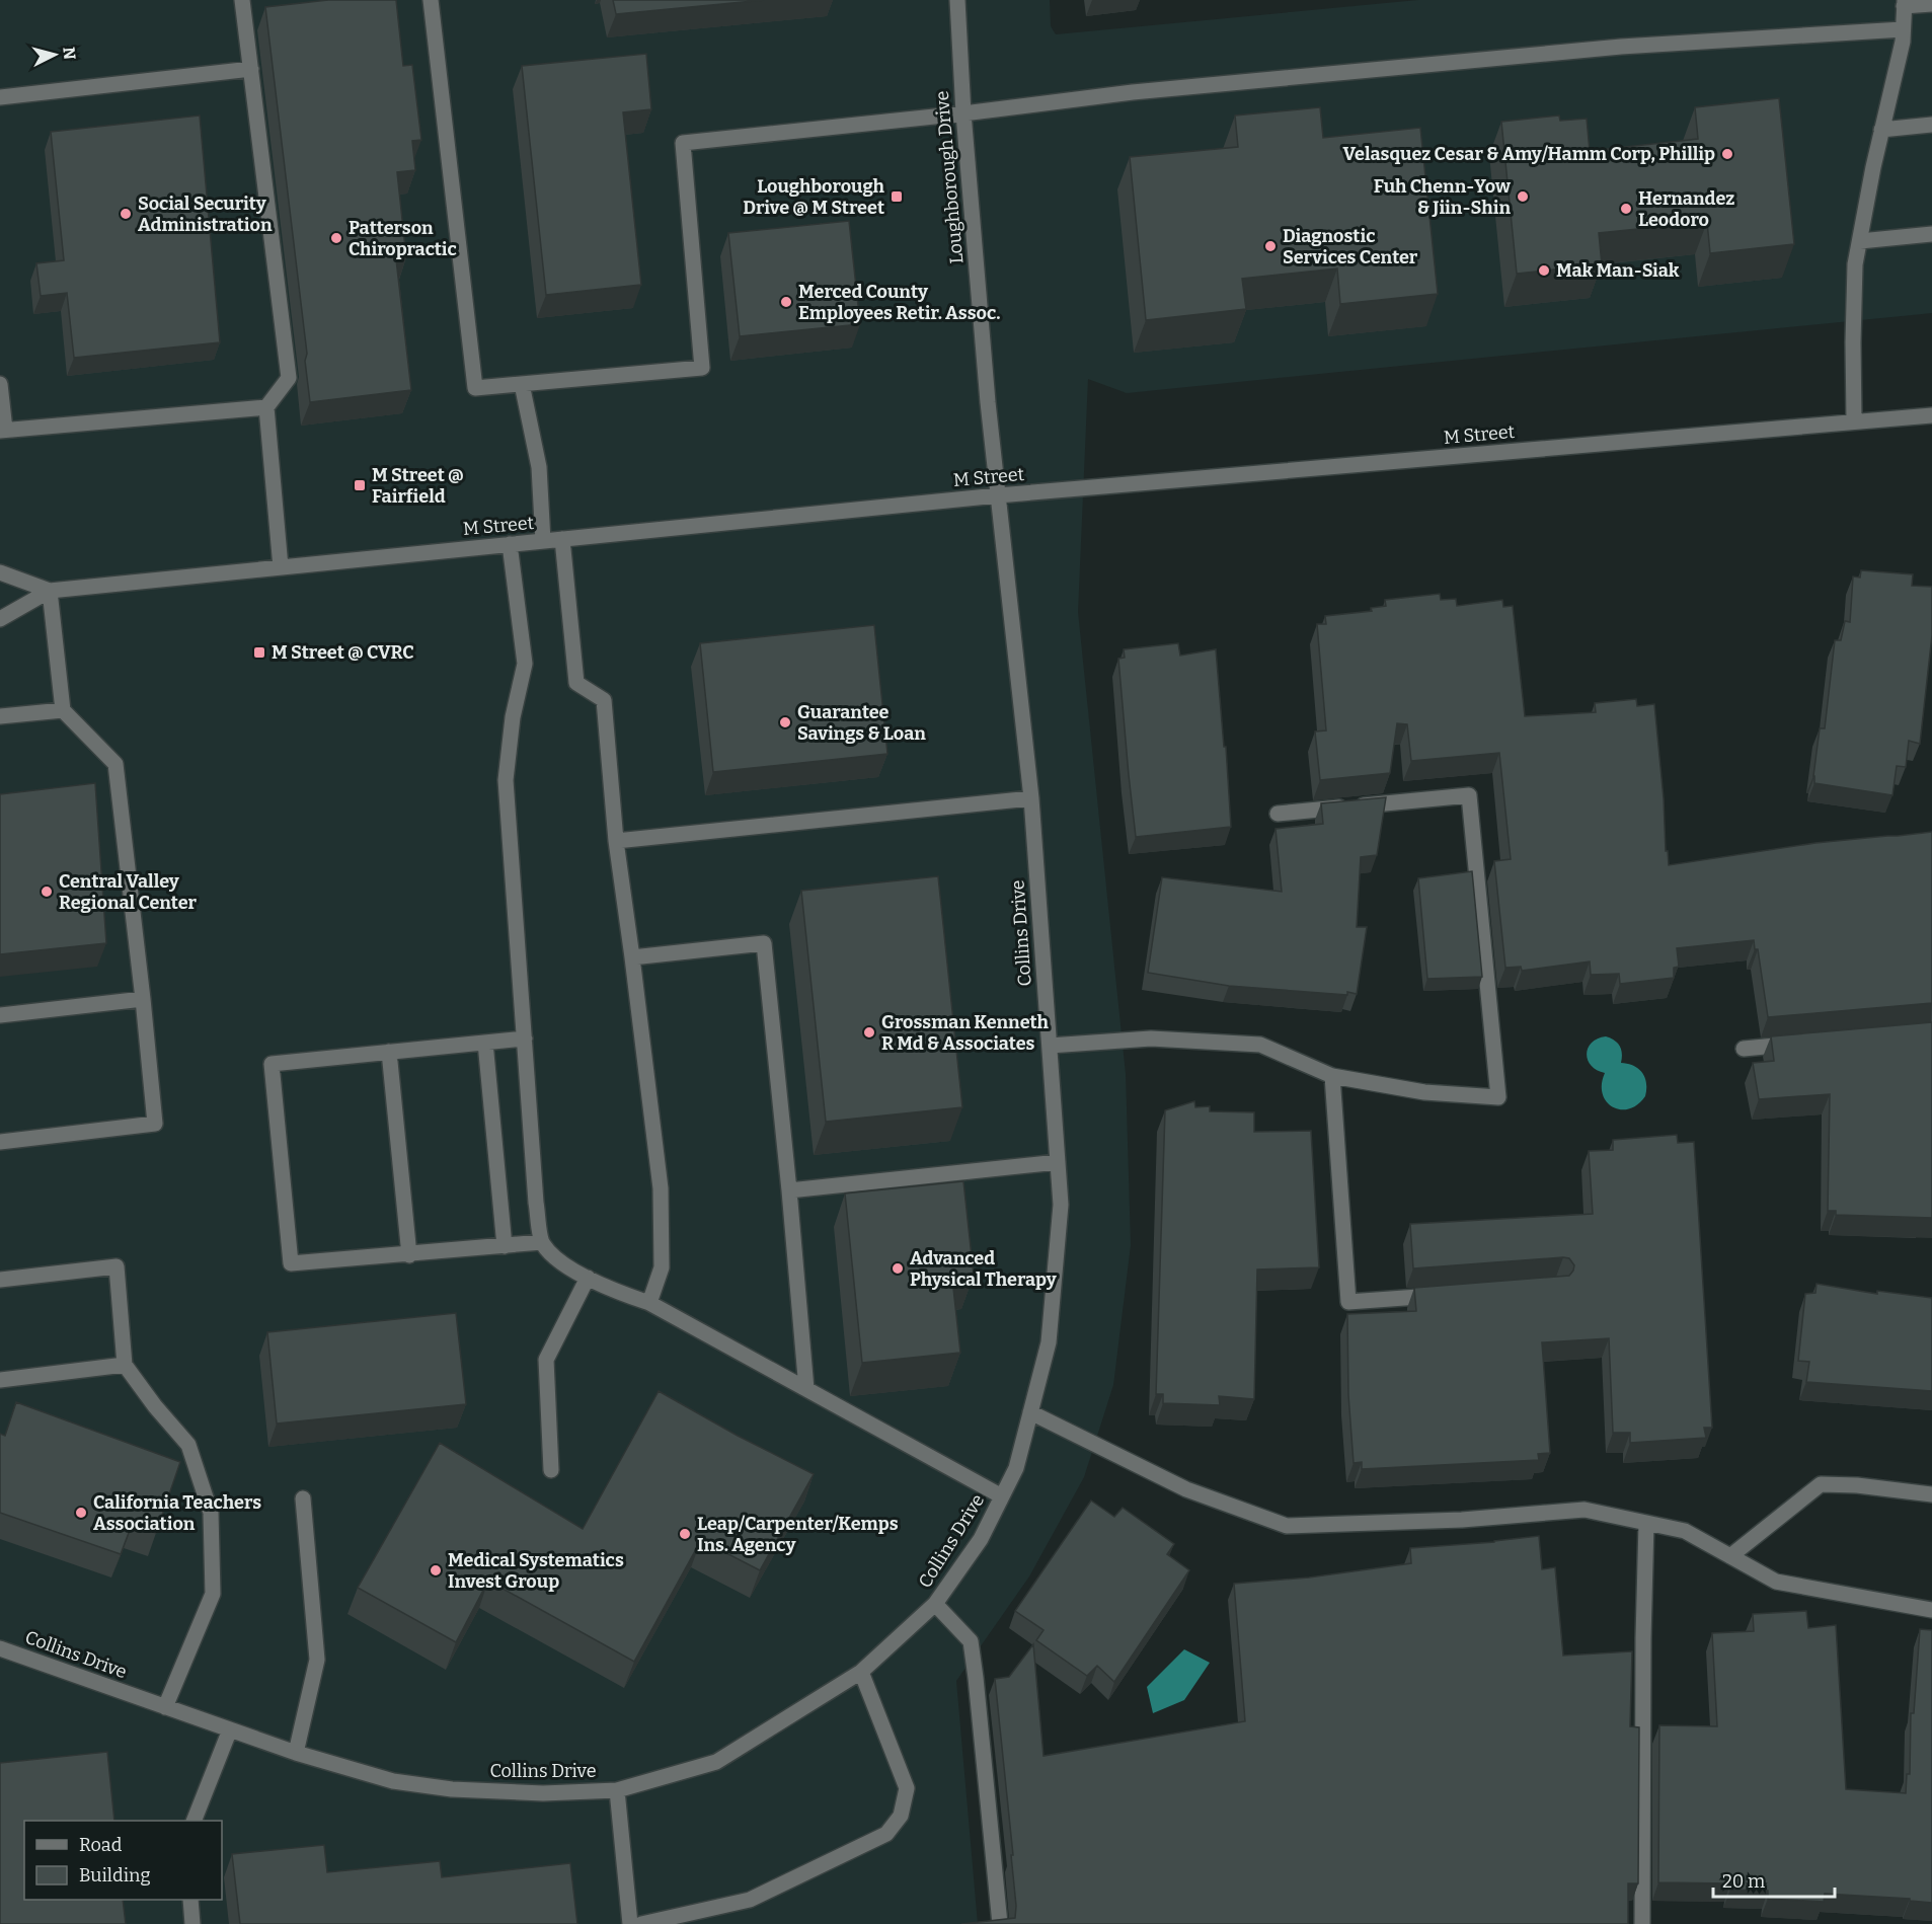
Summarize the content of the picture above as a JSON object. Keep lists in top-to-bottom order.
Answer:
{
  "streets": {
    "street": ["Loughborough Drive", "M Street", "Collins Drive"]
  },
  "crossings": [
    ["Loughborough Drive", "M Street"],
    ["Loughborough Drive", "Collins Drive"],
    ["M Street", "Collins Drive"]
  ],
  "places": {
    "other": [
      "Velasquez Cesar & Amy/Hamm Corp, Phillip",
      "Fuh Chenn-Yow & Jiin-Shin",
      "Hernandez Leodoro",
      "Social Security Administration",
      "Patterson Chiropractic",
      "Diagnostic Services Center",
      "Mak Man-Siak",
      "Merced County Employees Retir. Assoc.",
      "Guarantee Savings & Loan",
      "Central Valley Regional Center",
      "Grossman Kenneth R Md & Associates",
      "Advanced Physical Therapy",
      "California Teachers Association",
      "Leap/Carpenter/Kemps Ins. Agency",
      "Medical Systematics Invest Group"
    ],
    "transit": ["Loughborough Drive @ M Street", "M Street @ Fairfield", "M Street @ CVRC"]
  },
  "legend": ["Road", "Building"],
  "scale_bar": "20 m",
  "north": "right"
}
